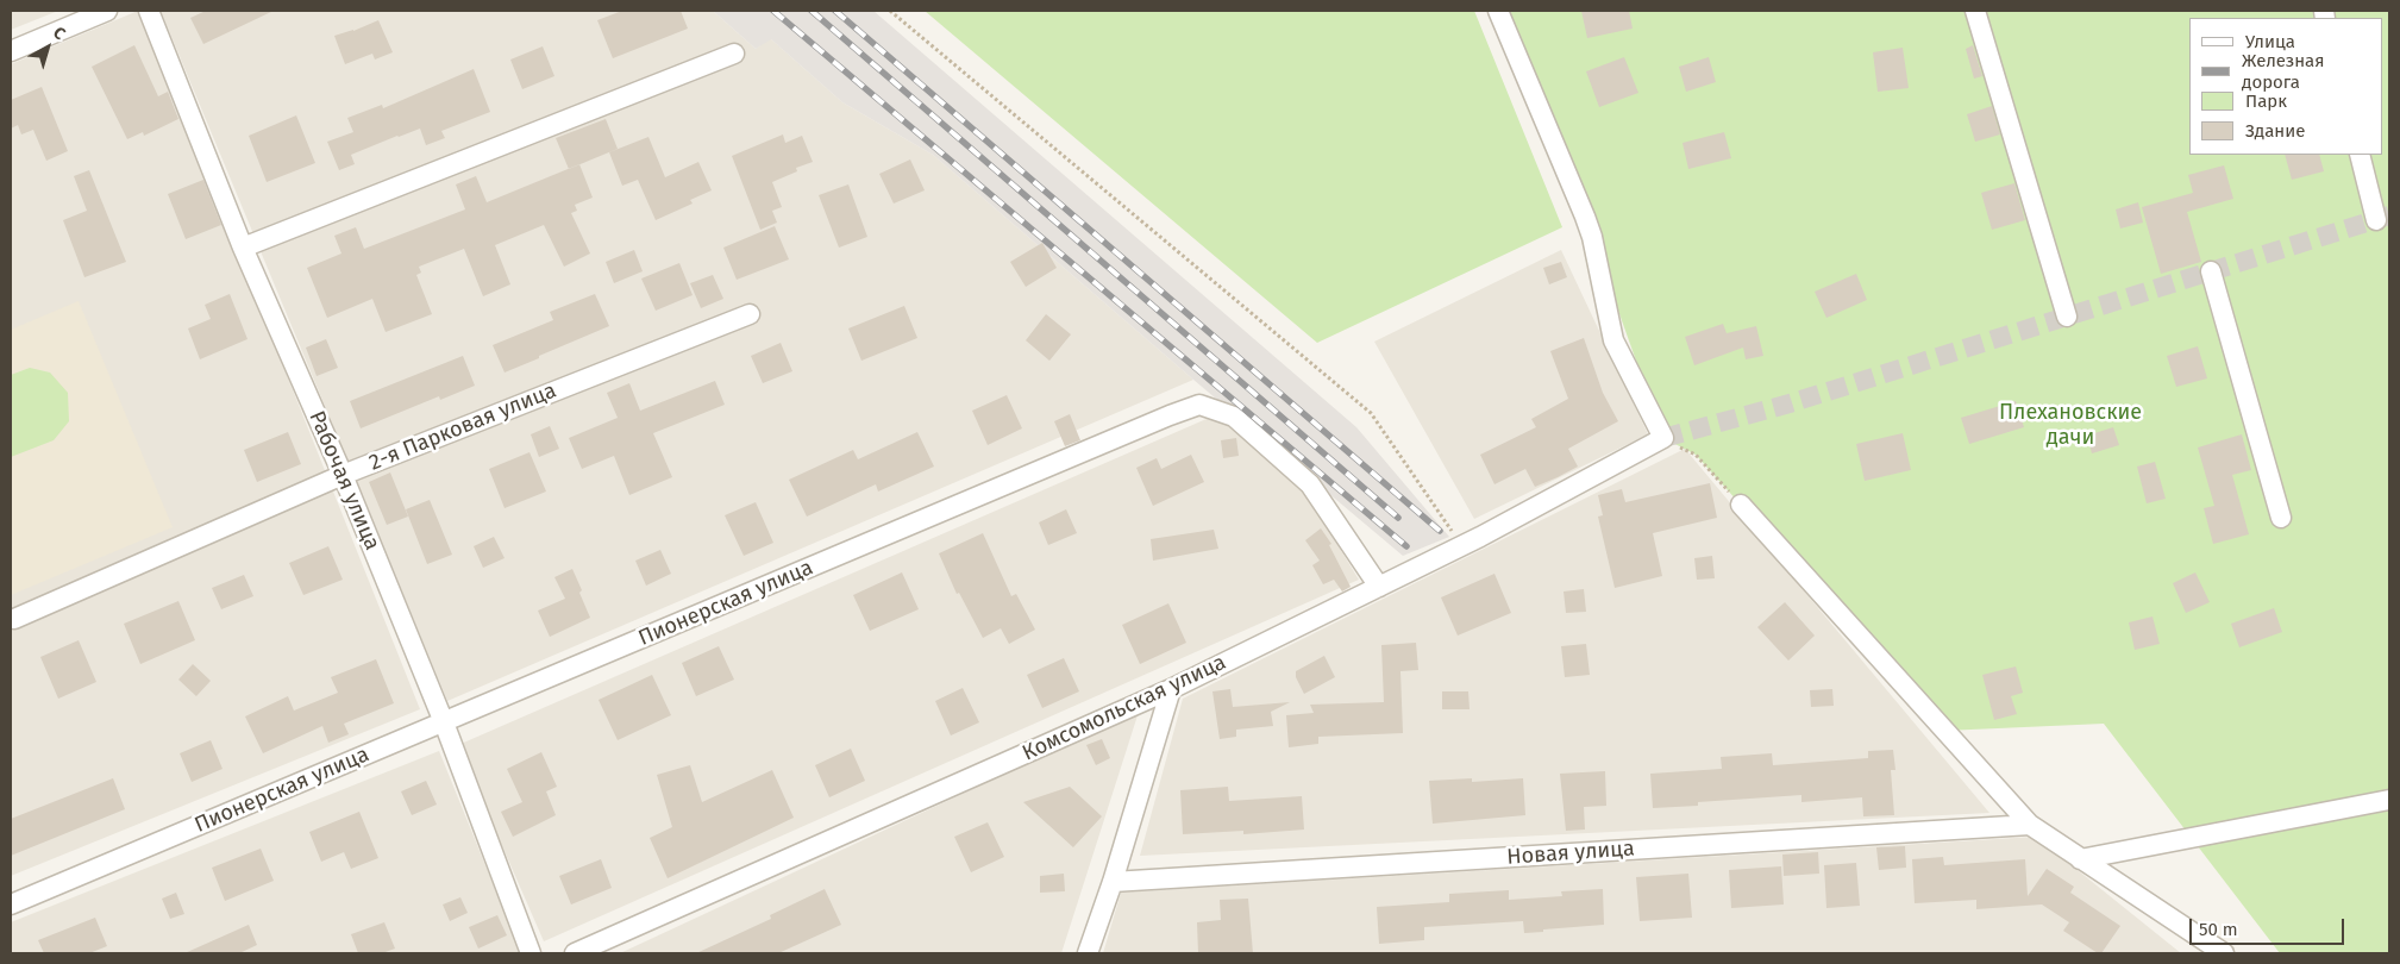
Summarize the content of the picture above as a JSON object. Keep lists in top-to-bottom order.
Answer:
{
  "streets": {
    "street": [
      "2-я Парковая улица",
      "Рабочая улица",
      "Пионерская улица",
      "Комсомольская улица",
      "Новая улица"
    ]
  },
  "crossings": [
    ["2-я Парковая улица", "Рабочая улица"],
    ["Рабочая улица", "Пионерская улица"],
    ["Пионерская улица", "Комсомольская улица"]
  ],
  "parks": ["Плехановские дачи"],
  "legend": [
    "Улица",
    "Железная дорога",
    "Парк",
    "Здание"
  ],
  "scale_bar": "50 m",
  "north": "top right"
}
